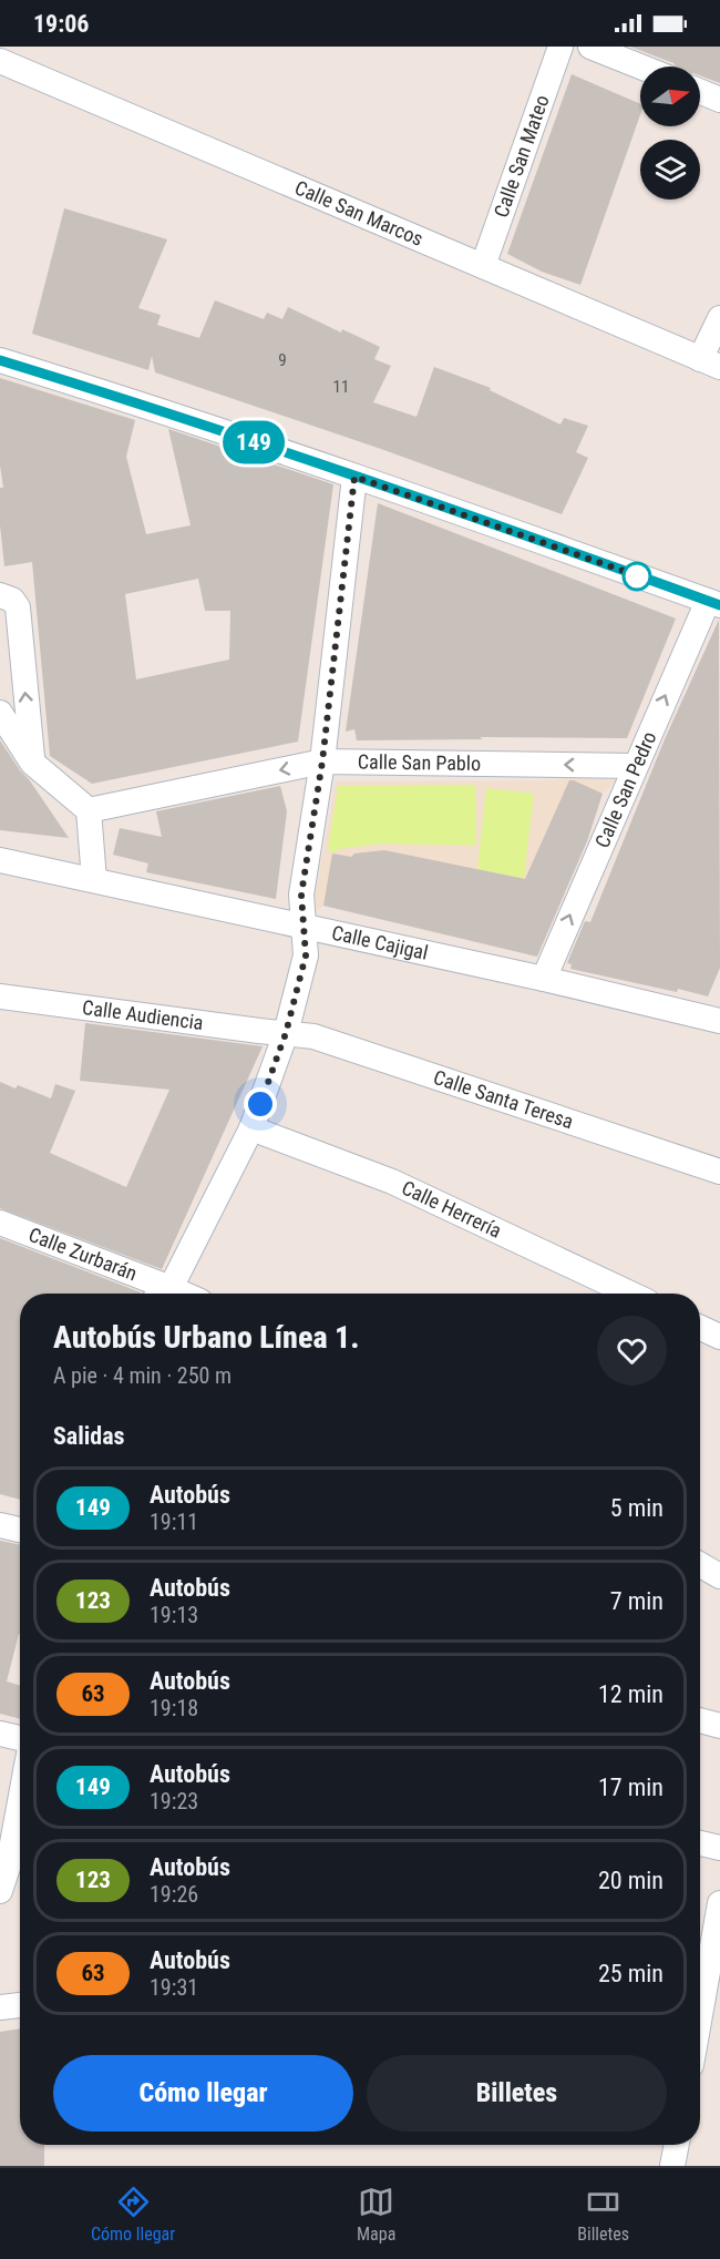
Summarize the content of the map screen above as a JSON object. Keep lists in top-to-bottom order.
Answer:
{
  "streets": {
    "street": [
      "Calle San Mateo",
      "Calle San Marcos",
      "Calle San Pablo",
      "Calle San Pedro",
      "Calle Cajigal",
      "Calle Audiencia",
      "Calle Santa Teresa",
      "Calle Herrería",
      "Calle Zurbarán"
    ]
  },
  "crossings": [
    ["Calle San Mateo", "Calle San Marcos"],
    ["Calle San Pablo", "Calle San Pedro"],
    ["Calle San Pedro", "Calle Cajigal"],
    ["Calle Audiencia", "Calle Santa Teresa"]
  ],
  "one_way": ["Calle San Pablo", "Calle San Pedro"],
  "lines": ["bus line 149"],
  "house_numbers": ["9", "11"],
  "north": "right",
  "page": {
    "status": "19:06",
    "on_map": "149",
    "heading": [
      ["Autobús Urbano Línea 1.", "A pie · 4 min · 250 m"],
      "Salidas"
    ],
    "list": [
      {
        "mark": "149",
        "name": "Autobús",
        "note": "19:11",
        "value": "5 min"
      },
      {
        "mark": "123",
        "name": "Autobús",
        "note": "19:13",
        "value": "7 min"
      },
      {
        "mark": "63",
        "name": "Autobús",
        "note": "19:18",
        "value": "12 min"
      },
      {
        "mark": "149",
        "name": "Autobús",
        "note": "19:23",
        "value": "17 min"
      },
      {
        "mark": "123",
        "name": "Autobús",
        "note": "19:26",
        "value": "20 min"
      },
      {
        "mark": "63",
        "name": "Autobús",
        "note": "19:31",
        "value": "25 min"
      }
    ],
    "buttons": ["Cómo llegar", "Billetes"],
    "tabs": ["Cómo llegar", "Mapa", "Billetes"]
  }
}
